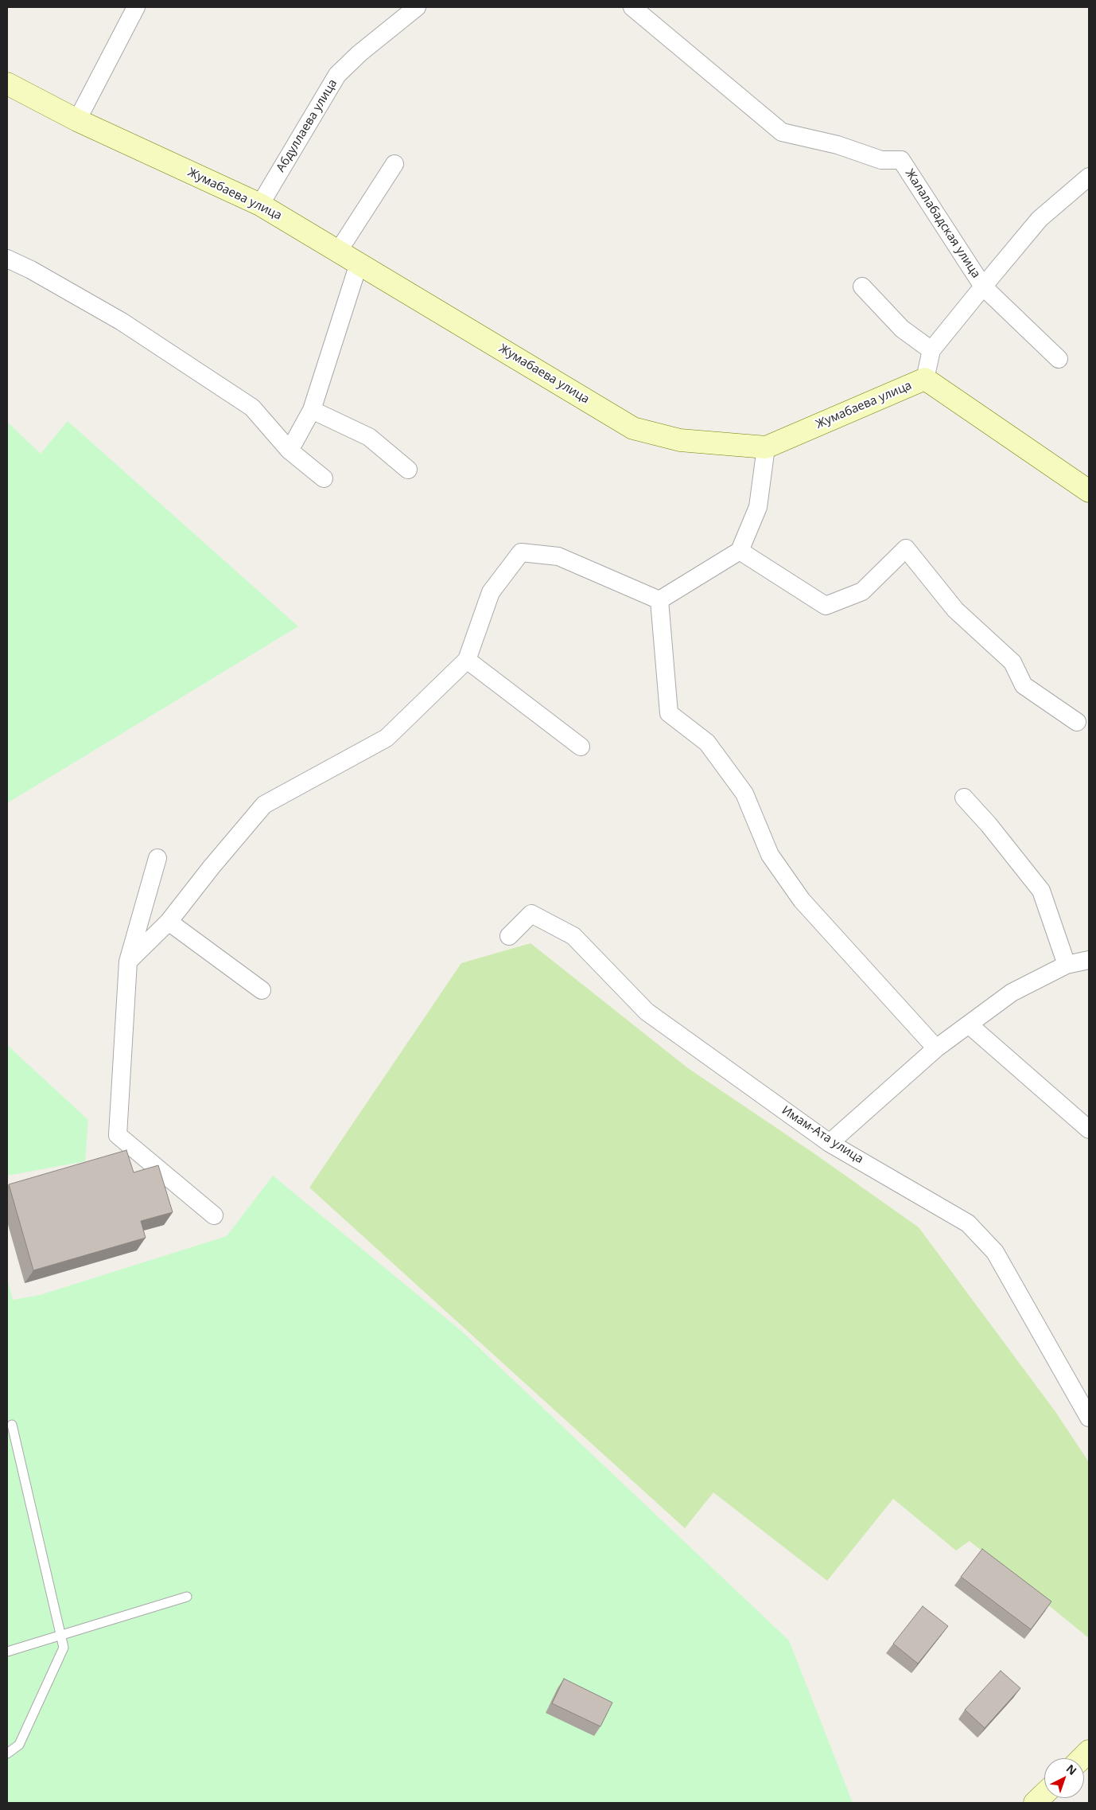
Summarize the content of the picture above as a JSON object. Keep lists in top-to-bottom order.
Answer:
{
  "streets": {
    "street": [
      "Абдуллаева улица",
      "Жумабаева улица",
      "Жалалабадская улица",
      "Имам-Ата улица"
    ]
  },
  "crossings": [
    ["Абдуллаева улица", "Жумабаева улица"]
  ],
  "north": "top right"
}
